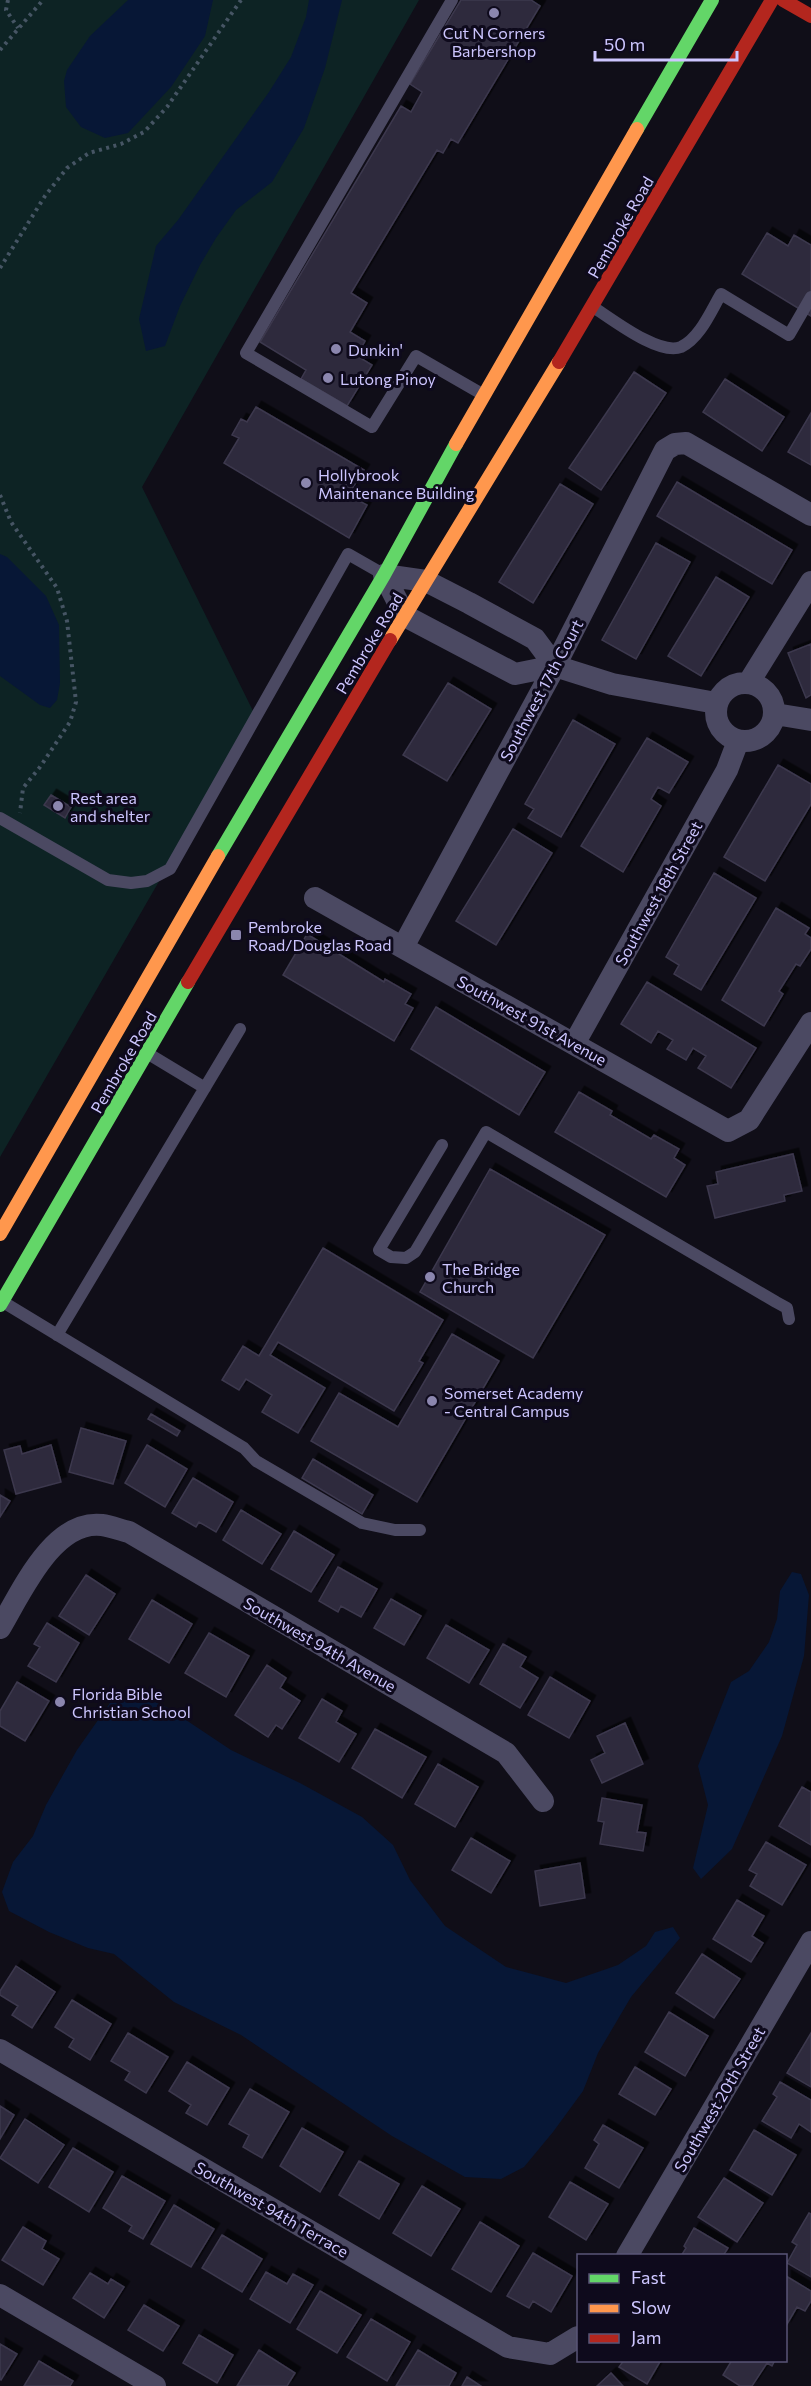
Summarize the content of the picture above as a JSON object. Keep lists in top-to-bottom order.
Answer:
{
  "streets": {
    "main road": ["Pembroke Road"],
    "street": [
      "Southwest 17th Court",
      "Southwest 18th Street",
      "Southwest 91st Avenue",
      "Southwest 94th Avenue",
      "Southwest 20th Street",
      "Southwest 94th Terrace"
    ]
  },
  "crossings": [
    ["Southwest 17th Court", "Southwest 91st Avenue"],
    ["Southwest 18th Street", "Southwest 91st Avenue"]
  ],
  "places": {
    "other": [
      "Cut N Corners Barbershop",
      "Dunkin'",
      "Lutong Pinoy",
      "Hollybrook Maintenance Building",
      "Rest area and shelter",
      "The Bridge Church",
      "Somerset Academy - Central Campus",
      "Florida Bible Christian School"
    ],
    "transit": ["Pembroke Road/Douglas Road"]
  },
  "legend": ["Fast", "Slow", "Jam"],
  "scale_bar": "50 m"
}
